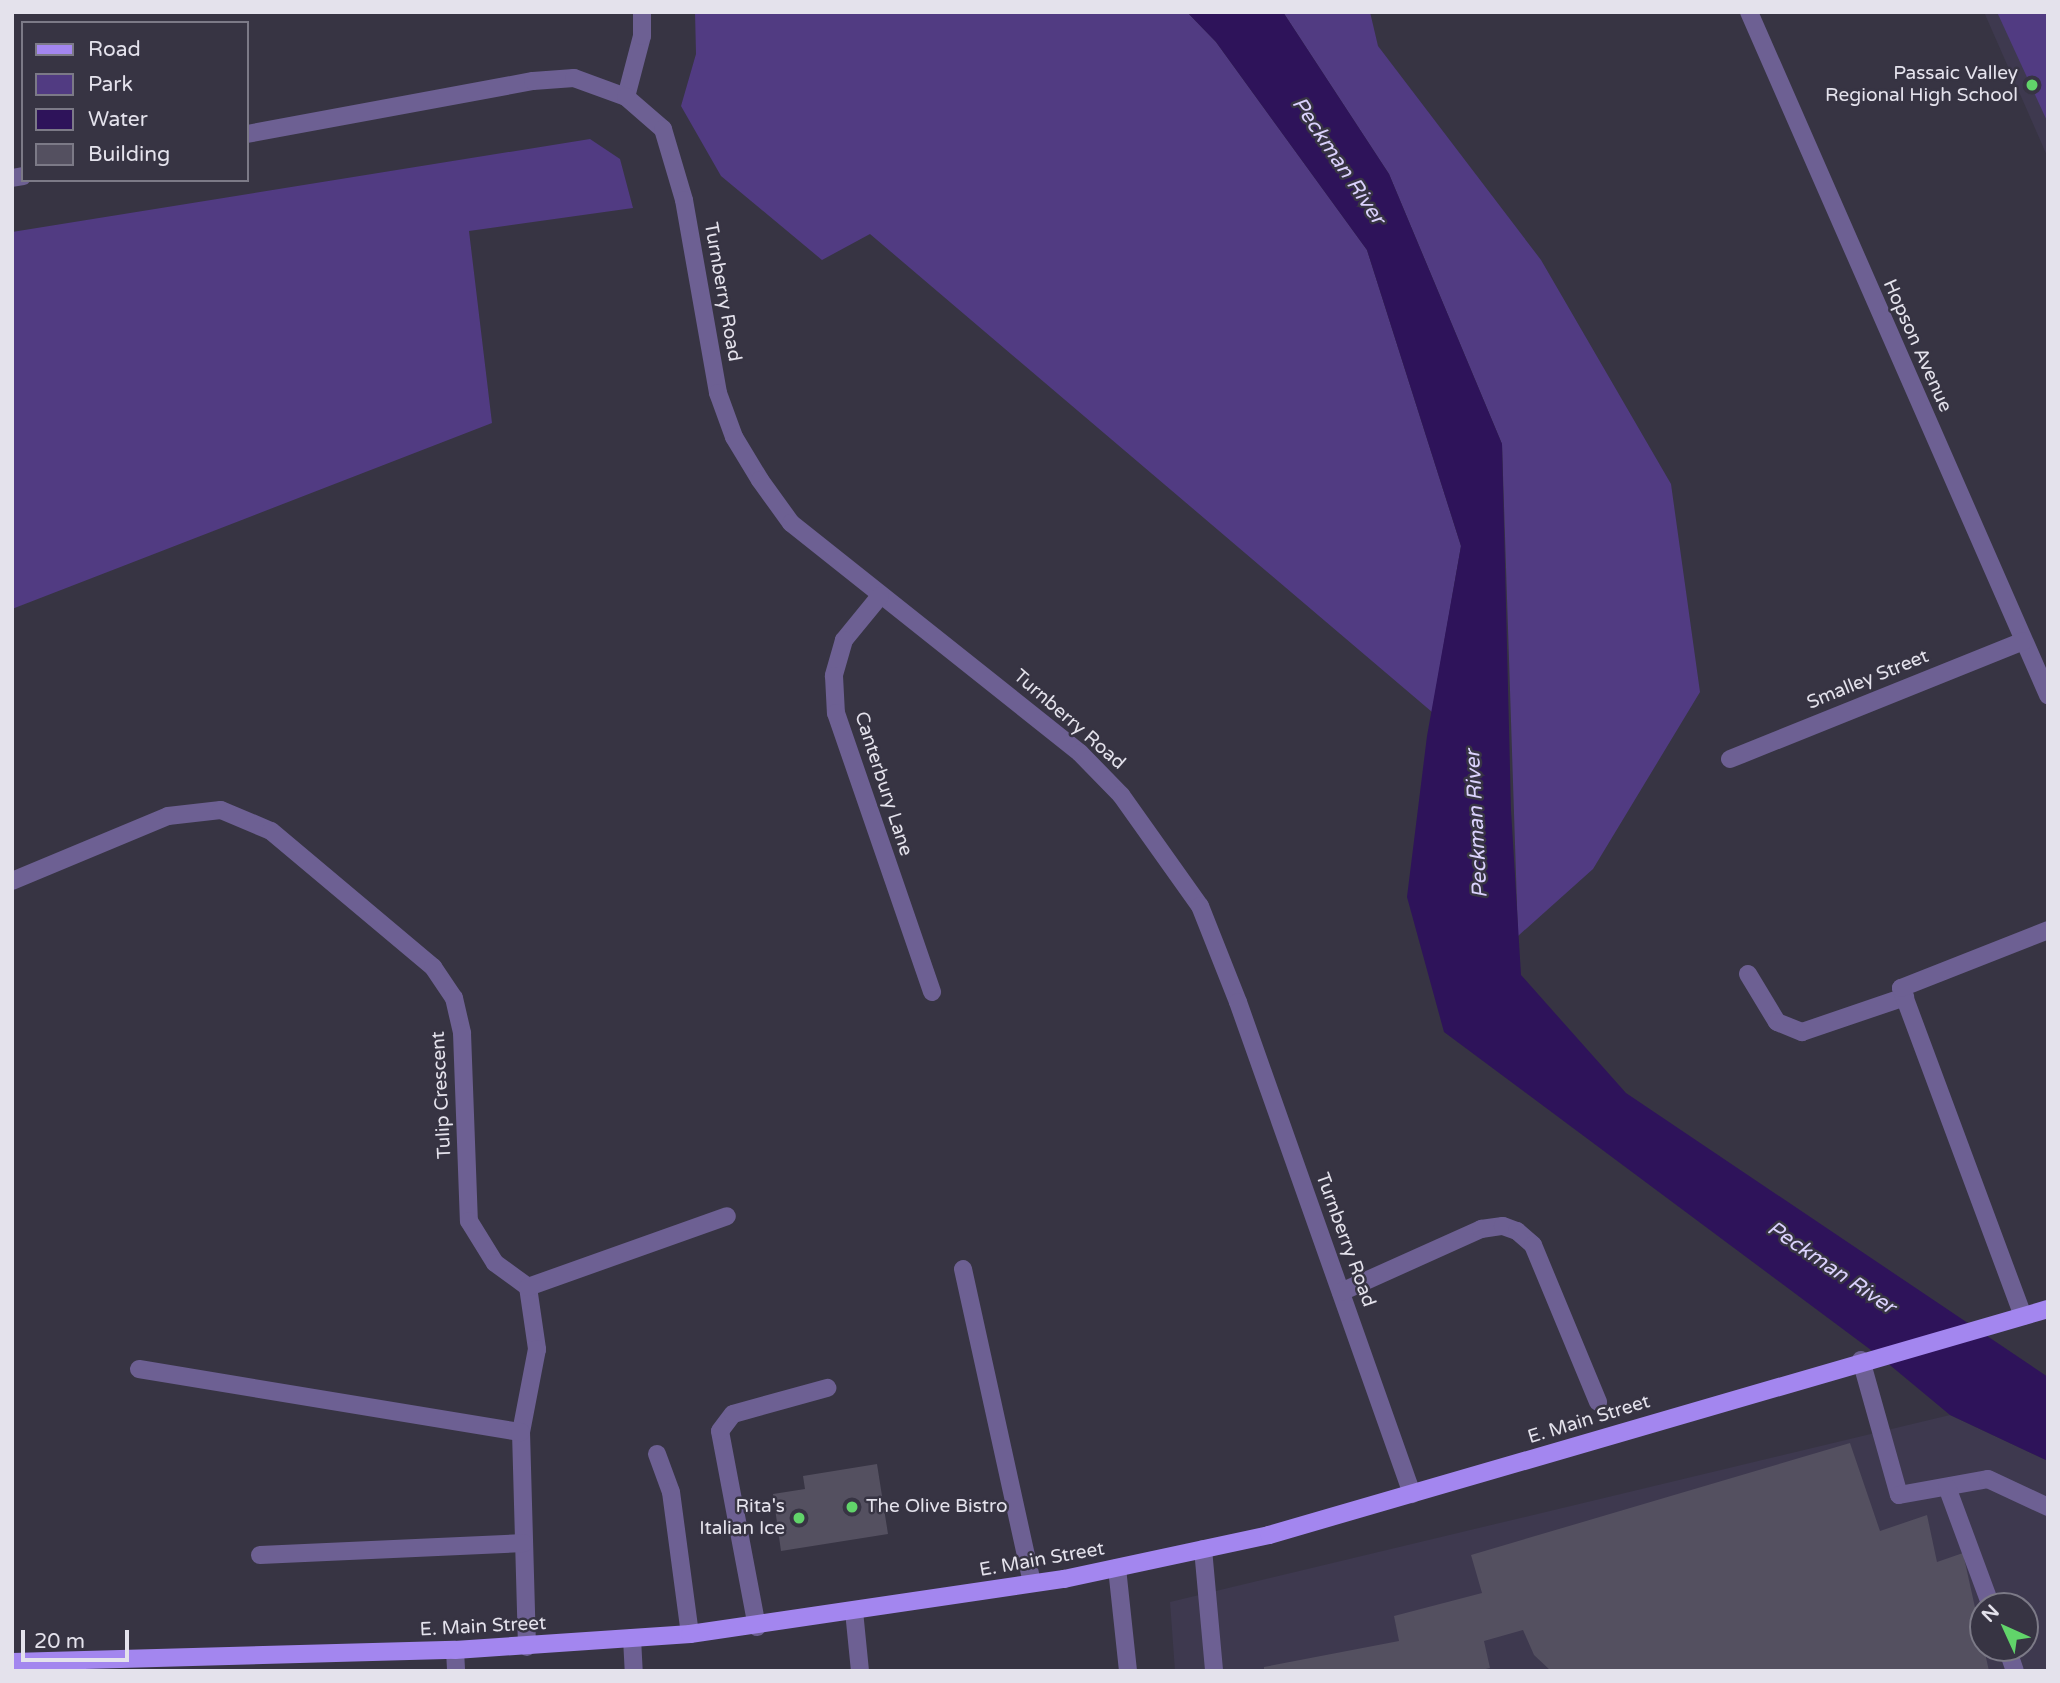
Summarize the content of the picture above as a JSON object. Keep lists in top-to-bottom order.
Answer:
{
  "streets": {
    "main road": ["E. Main Street"],
    "street": [
      "Turnberry Road",
      "Hopson Avenue",
      "Smalley Street",
      "Canterbury Lane",
      "Tulip Crescent"
    ]
  },
  "crossings": [
    ["Turnberry Road", "Canterbury Lane"],
    ["Turnberry Road", "E. Main Street"],
    ["Hopson Avenue", "Smalley Street"]
  ],
  "water": ["Peckman River"],
  "places": ["Passaic Valley Regional High School", "The Olive Bistro", "Rita's Italian Ice"],
  "legend": [
    "Road",
    "Park",
    "Water",
    "Building"
  ],
  "scale_bar": "20 m",
  "north": "top left"
}
